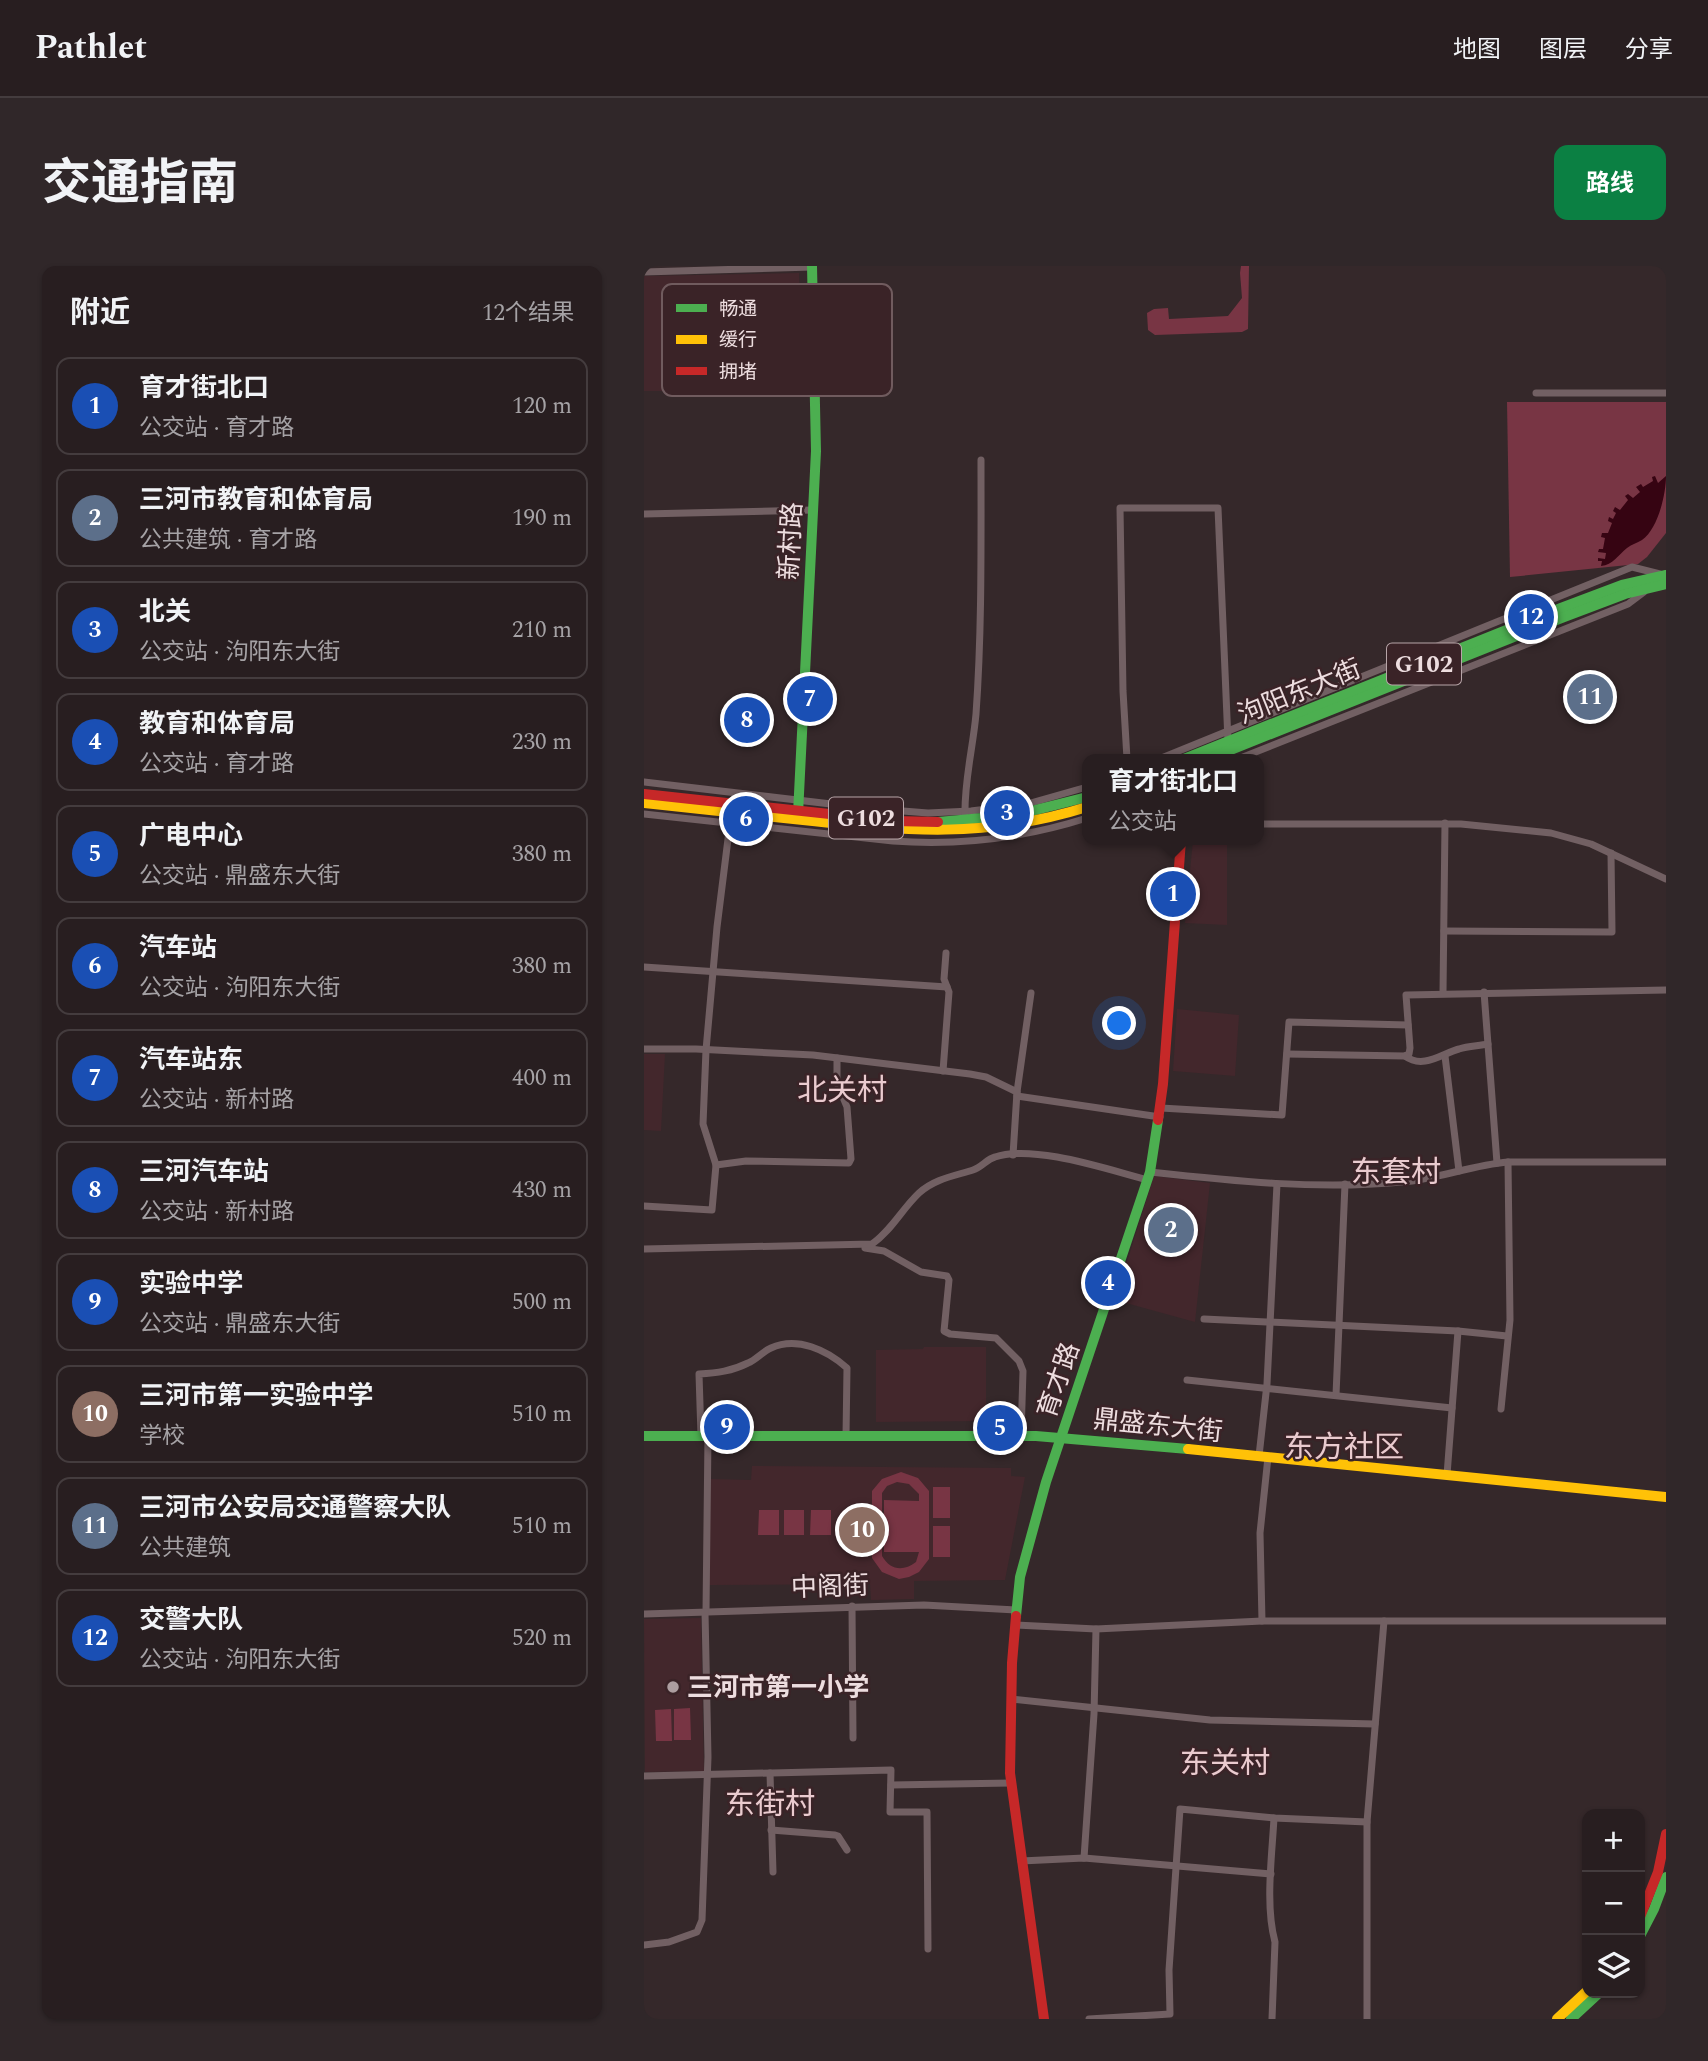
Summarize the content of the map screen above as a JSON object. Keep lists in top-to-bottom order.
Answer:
{
  "streets": {
    "main road": [
      "新村路",
      "G102",
      "泃阳东大街",
      "育才路",
      "鼎盛东大街"
    ],
    "street": ["中阁街"]
  },
  "crossings": [
    ["新村路", "G102"],
    ["育才路", "鼎盛东大街"],
    ["育才路", "中阁街"]
  ],
  "districts": [
    "北关村",
    "东套村",
    "东方社区",
    "东关村",
    "东街村"
  ],
  "places": ["三河市第一小学"],
  "legend": ["畅通", "缓行", "拥堵"],
  "page": {
    "header": "Pathlet",
    "nav": ["地图", "图层", "分享"],
    "title": "交通指南",
    "buttons": "路线",
    "heading": ["附近", "12个结果"],
    "list": [
      {
        "mark": "1",
        "name": "育才街北口",
        "note": "公交站 · 育才路",
        "value": "120 m"
      },
      {
        "mark": "2",
        "name": "三河市教育和体育局",
        "note": "公共建筑 · 育才路",
        "value": "190 m"
      },
      {
        "mark": "3",
        "name": "北关",
        "note": "公交站 · 泃阳东大街",
        "value": "210 m"
      },
      {
        "mark": "4",
        "name": "教育和体育局",
        "note": "公交站 · 育才路",
        "value": "230 m"
      },
      {
        "mark": "5",
        "name": "广电中心",
        "note": "公交站 · 鼎盛东大街",
        "value": "380 m"
      },
      {
        "mark": "6",
        "name": "汽车站",
        "note": "公交站 · 泃阳东大街",
        "value": "380 m"
      },
      {
        "mark": "7",
        "name": "汽车站东",
        "note": "公交站 · 新村路",
        "value": "400 m"
      },
      {
        "mark": "8",
        "name": "三河汽车站",
        "note": "公交站 · 新村路",
        "value": "430 m"
      },
      {
        "mark": "9",
        "name": "实验中学",
        "note": "公交站 · 鼎盛东大街",
        "value": "500 m"
      },
      {
        "mark": "10",
        "name": "三河市第一实验中学",
        "note": "学校",
        "value": "510 m"
      },
      {
        "mark": "11",
        "name": "三河市公安局交通警察大队",
        "note": "公共建筑",
        "value": "510 m"
      },
      {
        "mark": "12",
        "name": "交警大队",
        "note": "公交站 · 泃阳东大街",
        "value": "520 m"
      }
    ],
    "pins": [
      "12",
      "11",
      "7",
      "8",
      "3",
      "6",
      "1",
      "2",
      "4",
      "9",
      "5",
      "10"
    ],
    "popup": ["育才街北口", "公交站"],
    "map_buttons": ["+", "−"]
  }
}
